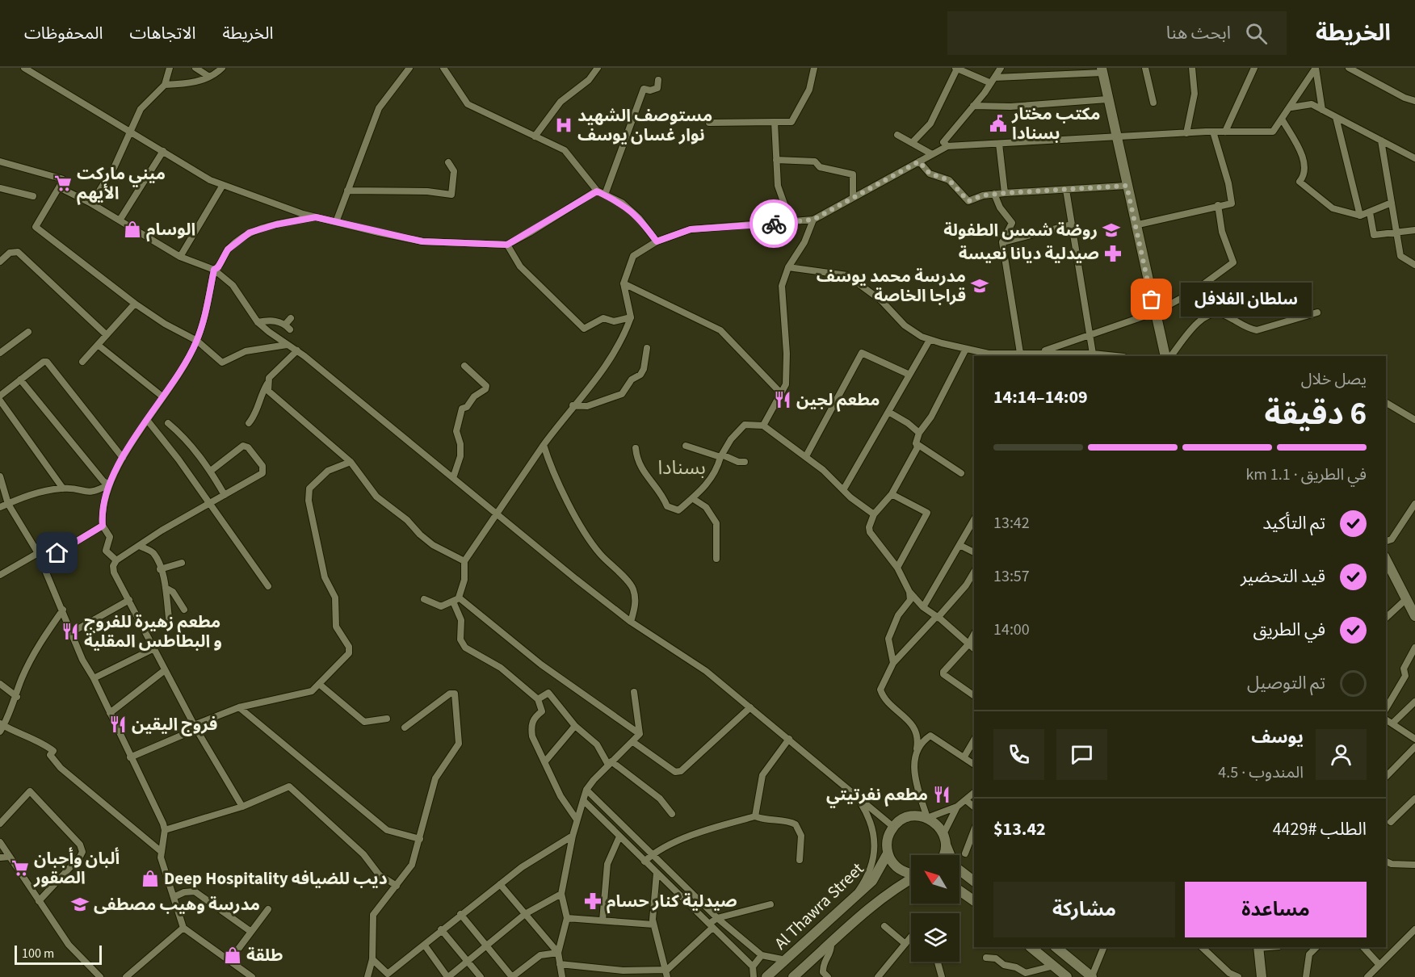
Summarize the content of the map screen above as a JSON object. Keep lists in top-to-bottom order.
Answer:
{
  "streets": {
    "main road": ["Al Thawra Street"]
  },
  "districts": ["بسنادا"],
  "places": {
    "public building": ["مكتب مختار بسنادا"],
    "hospital": ["مستوصف الشهيد نوار غسان يوسف"],
    "supermarket": ["ميني ماركت الأيهم", "ألبان وأجبان الصقور"],
    "shop": ["الوسام", "Deep Hospitality ديب للضيافه", "طلقة"],
    "school or university": ["روضة شمس الطفولة", "مدرسة محمد يوسف قراجا الخاصة", "مدرسة وهيب مصطفى"],
    "pharmacy": ["صيدلية ديانا نعيسة", "صيدلية كنار حسام"],
    "other": ["سلطان الفلافل"],
    "restaurant": [
      "مطعم لجين",
      "مطعم زهيرة للفروج و البطاطس المقلية",
      "فروج اليقين",
      "مطعم نفرتيتي"
    ]
  },
  "scale_bar": "100 m",
  "north": "top left",
  "page": {
    "header": "الخريطة",
    "search": "ابحث هنا",
    "nav": ["الخريطة", "الاتجاهات", "المحفوظات"],
    "bubble": "سلطان الفلافل",
    "heading": ["6 دقيقة", "يصل خلال", "14:09–14:14"],
    "panel": [
      "يوسف",
      "المندوب · 4.5",
      "الطلب #4429",
      "$13.42"
    ],
    "bar": "في الطريق · 1.1 km",
    "list": [
      ["تم التأكيد", "13:42"],
      ["قيد التحضير", "13:57"],
      ["في الطريق", "14:00"],
      "تم التوصيل"
    ],
    "buttons": ["مساعدة", "مشاركة"],
    "scale": "100 m"
  }
}
